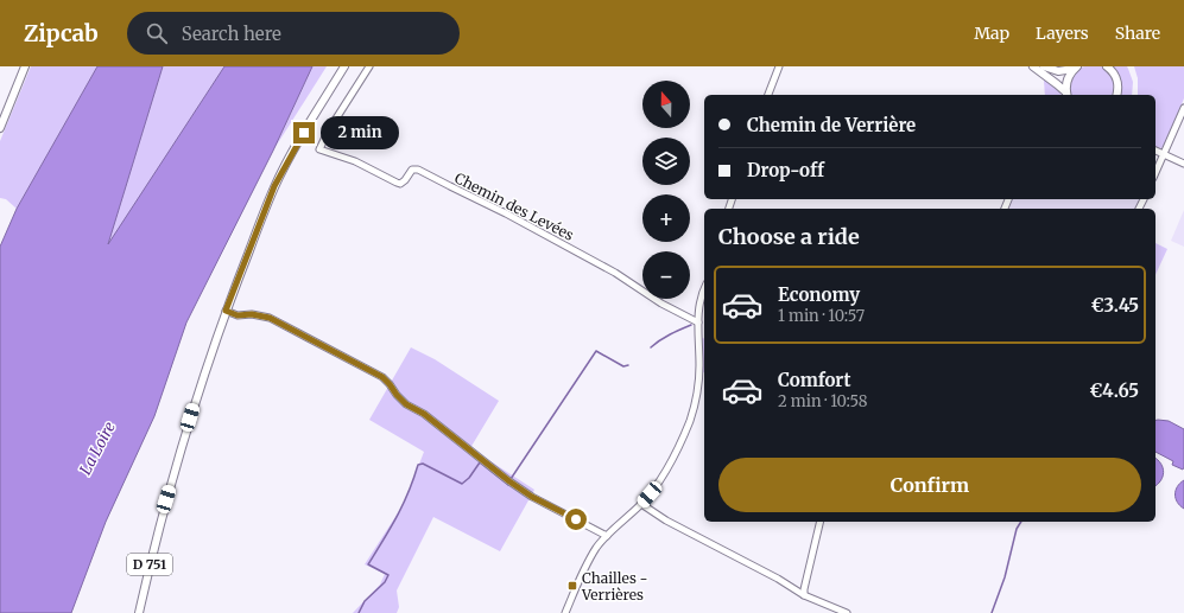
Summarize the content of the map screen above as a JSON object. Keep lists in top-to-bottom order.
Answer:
{
  "streets": {
    "main road": ["D 751"],
    "street": ["Chemin des Levées"]
  },
  "water": ["La Loire"],
  "places": {
    "transit": ["Chailles - Verrières"]
  },
  "north": "top",
  "page": {
    "header": "Zipcab",
    "search": "Search here",
    "nav": ["Map", "Layers", "Share"],
    "map_buttons": ["+", "−"],
    "banner": ["Chemin de Verrière", "Drop-off"],
    "bubble": "2 min",
    "heading": "Choose a ride",
    "list": [
      {
        "name": "Economy",
        "note": "1 min · 10:57",
        "value": "€3.45"
      },
      {
        "name": "Comfort",
        "note": "2 min · 10:58",
        "value": "€4.65"
      }
    ],
    "buttons": "Confirm"
  }
}
